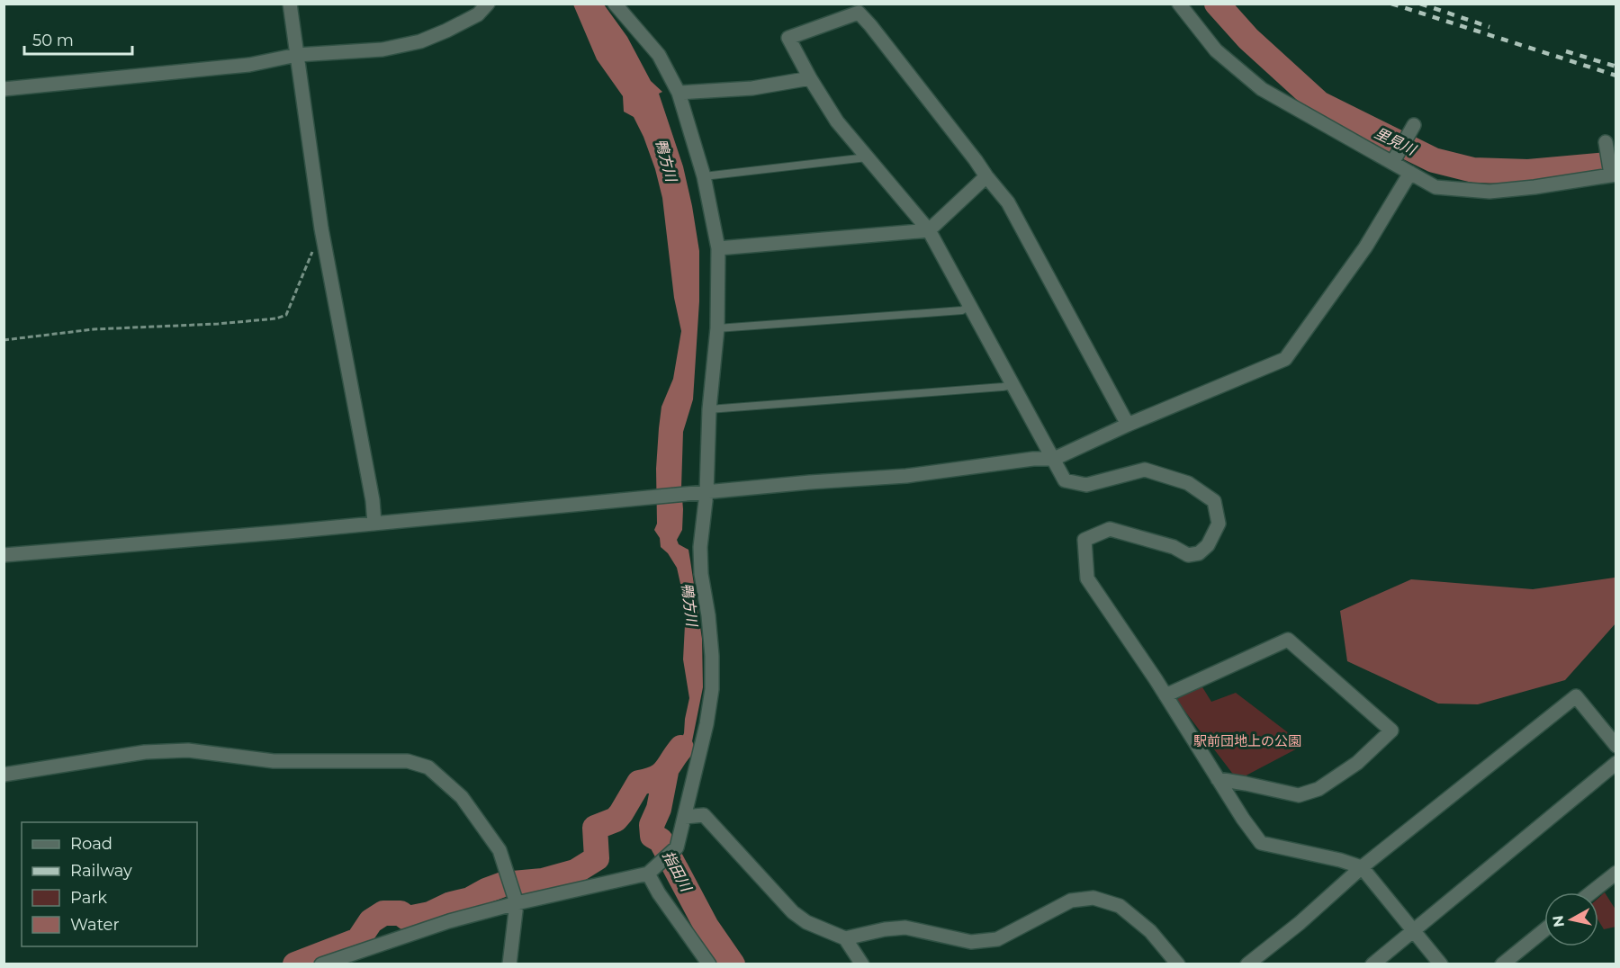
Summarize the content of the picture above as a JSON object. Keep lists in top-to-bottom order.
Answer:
{
  "water": ["里見川", "鴨方川", "指田川"],
  "parks": ["駅前団地上の公園"],
  "legend": [
    "Road",
    "Railway",
    "Park",
    "Water"
  ],
  "scale_bar": "50 m",
  "north": "left"
}
